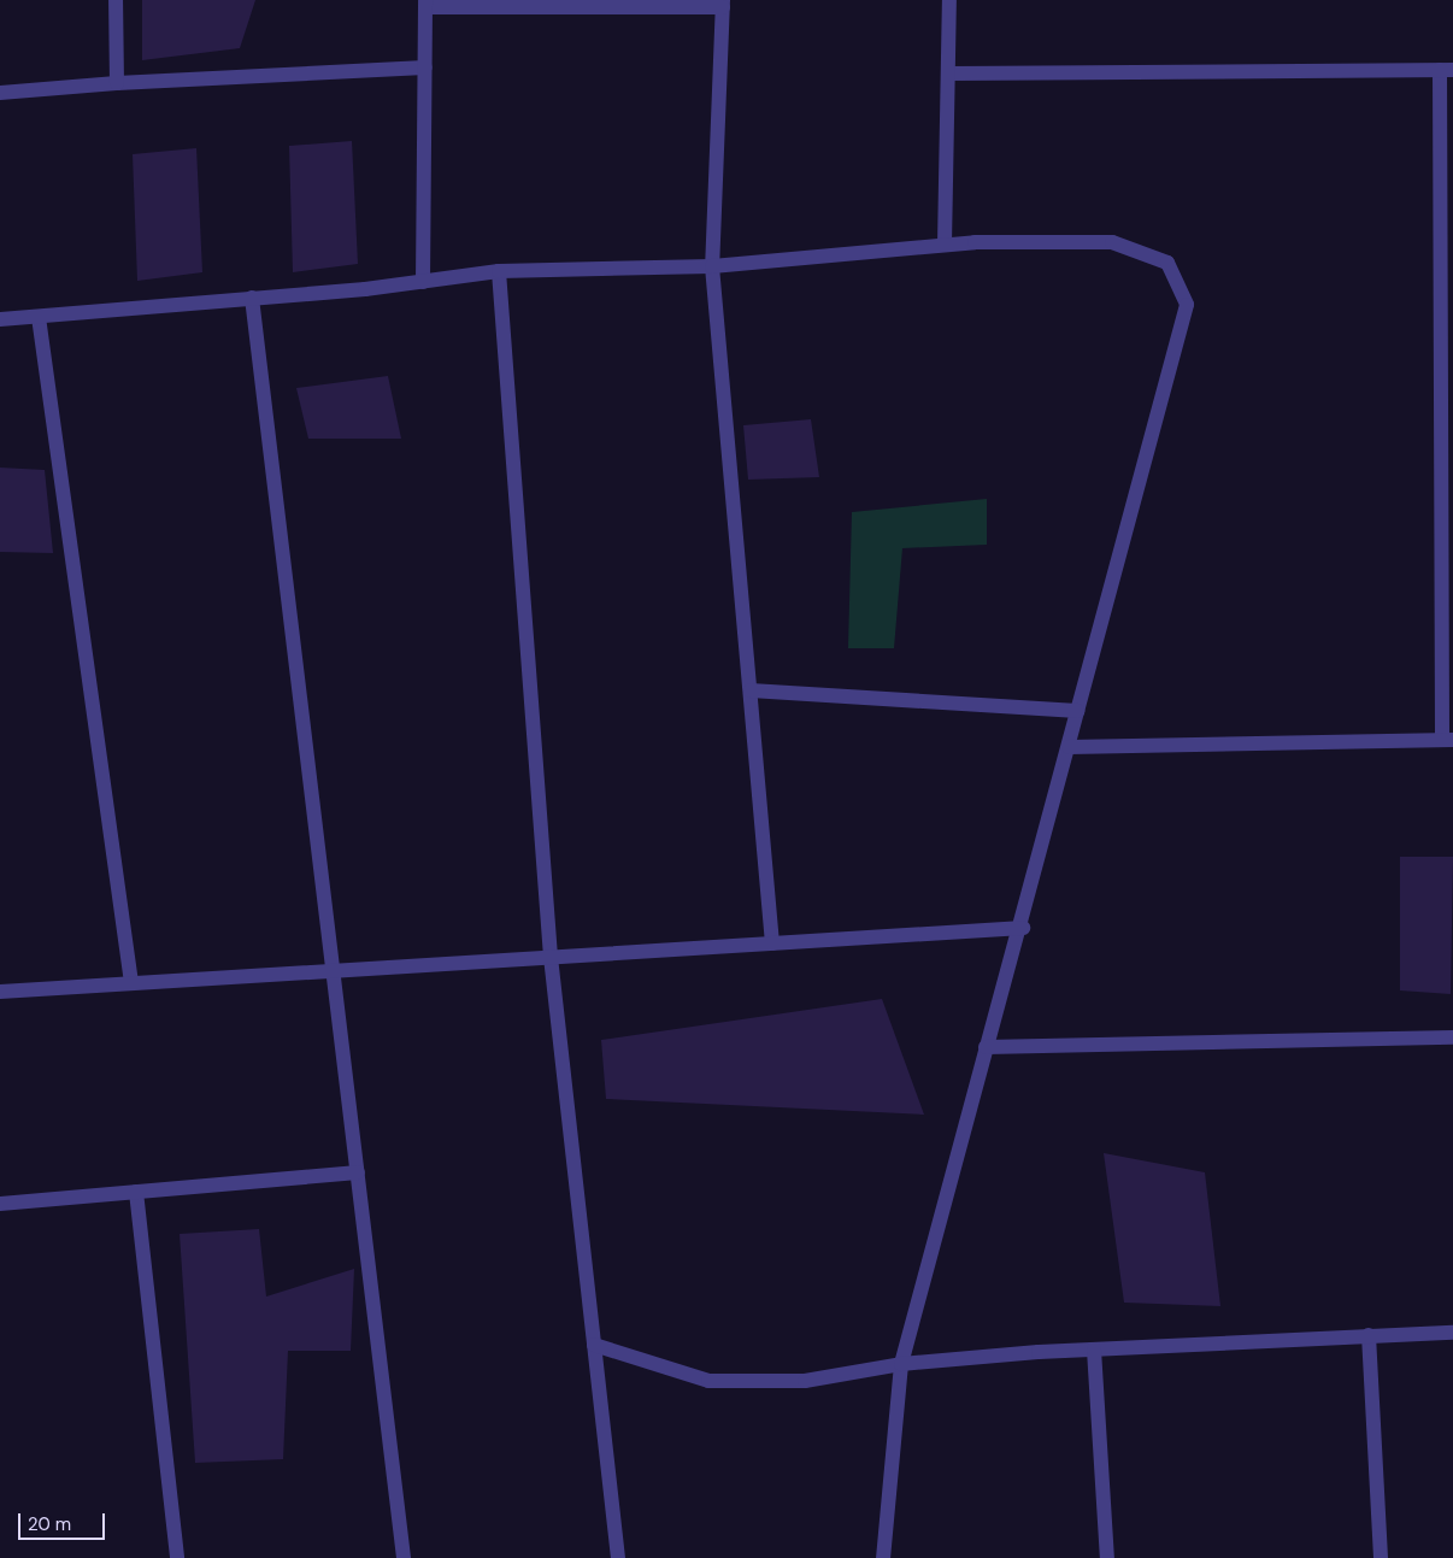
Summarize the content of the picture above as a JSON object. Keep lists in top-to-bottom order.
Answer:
{
  "scale_bar": "20 m"
}
